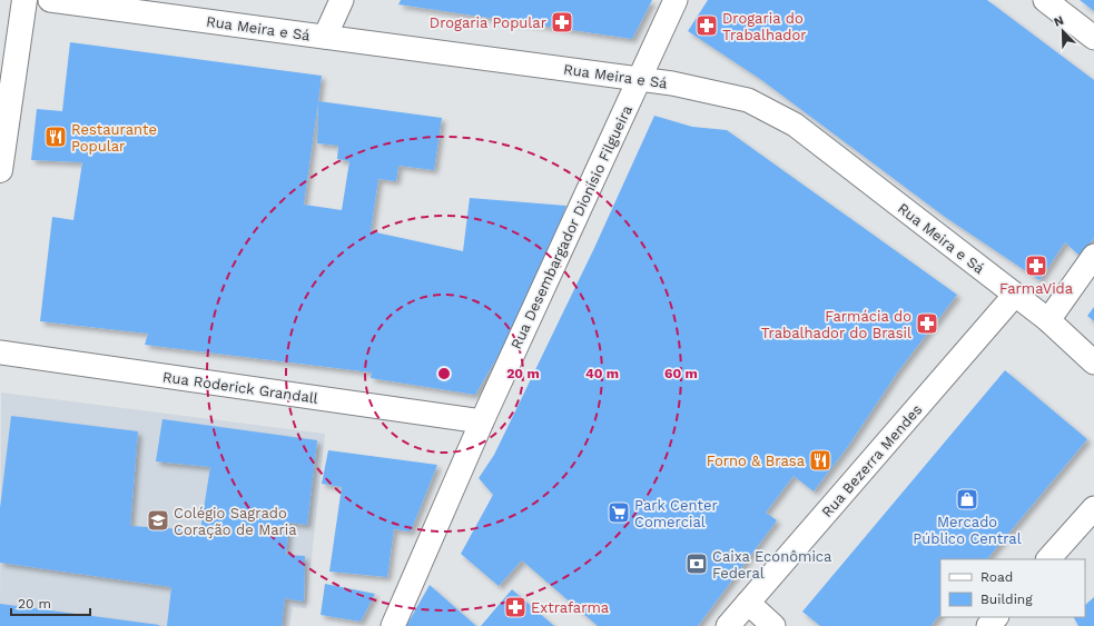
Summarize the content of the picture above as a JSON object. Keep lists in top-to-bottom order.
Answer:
{
  "streets": {
    "street": [
      "Rua Meira e Sá",
      "Rua Desembargador Dionísio Filgueira",
      "Rua Roderick Grandall",
      "Rua Bezerra Mendes"
    ]
  },
  "crossings": [
    ["Rua Meira e Sá", "Rua Desembargador Dionísio Filgueira"],
    ["Rua Meira e Sá", "Rua Bezerra Mendes"],
    ["Rua Desembargador Dionísio Filgueira", "Rua Roderick Grandall"]
  ],
  "places": {
    "pharmacy": [
      "Drogaria Popular",
      "Drogaria do Trabalhador",
      "FarmaVida",
      "Farmácia do Trabalhador do Brasil",
      "Extrafarma"
    ],
    "restaurant": ["Restaurante Popular", "Forno & Brasa"],
    "shop": ["Mercado Público Central"],
    "supermarket": ["Park Center Comercial"],
    "school or university": ["Colégio Sagrado Coração de Maria"],
    "bank": ["Caixa Econômica Federal"]
  },
  "legend": ["Road", "Building"],
  "scale_bar": "20 m",
  "north": "top left",
  "rings": ["20 m", "40 m", "60 m"]
}
